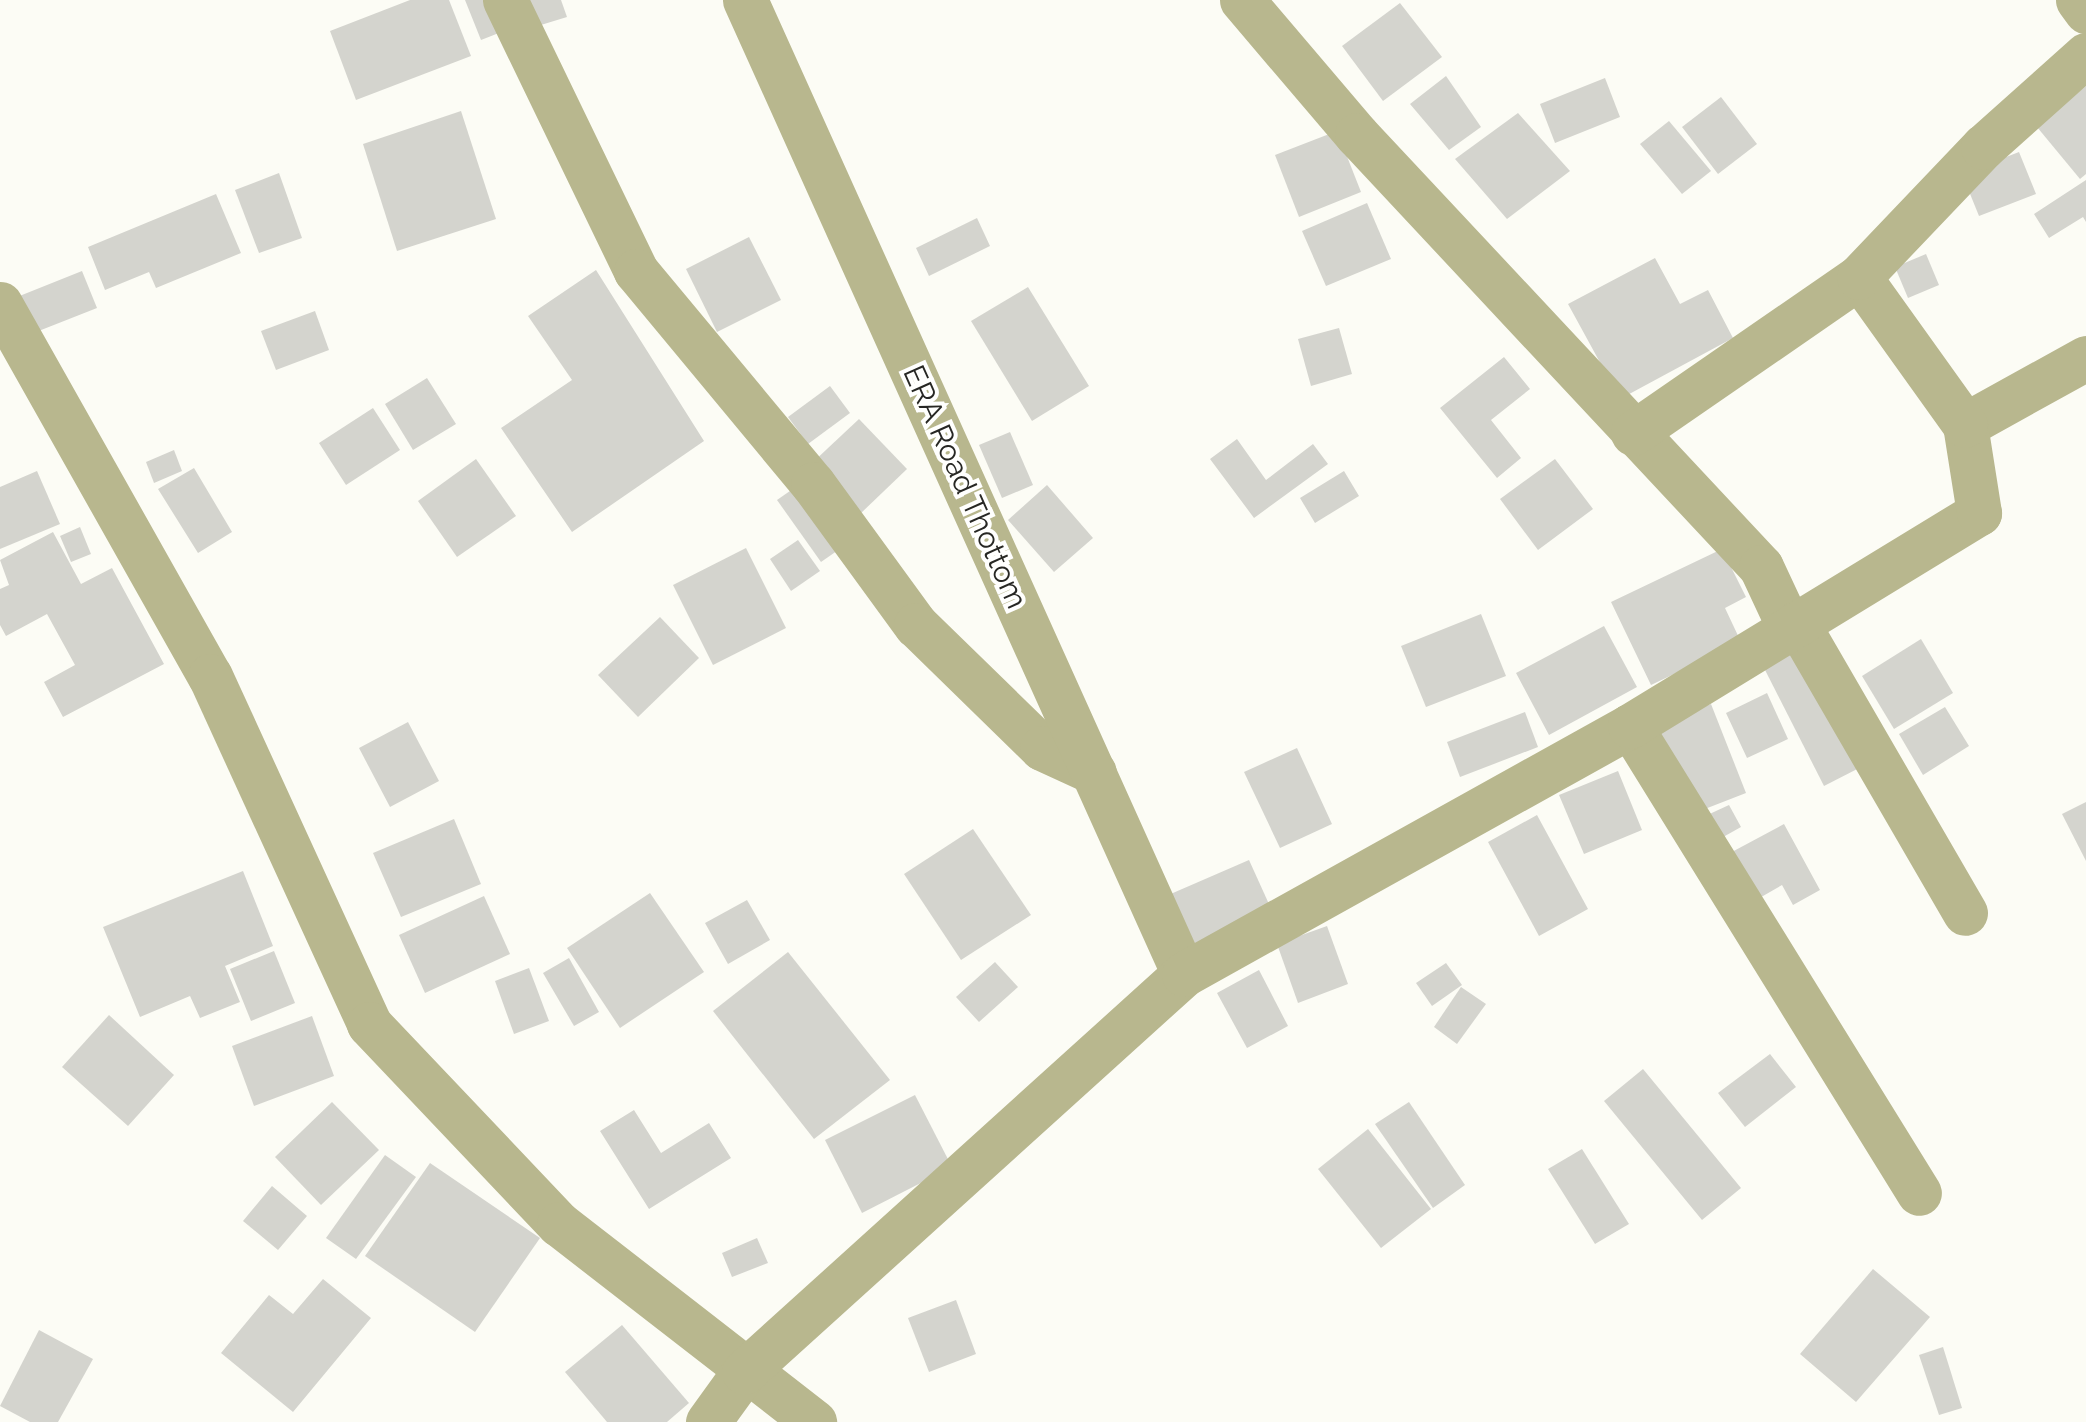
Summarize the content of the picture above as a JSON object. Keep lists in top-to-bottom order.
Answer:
{
  "streets": {
    "street": ["ERA Road Thottom"]
  }
}
